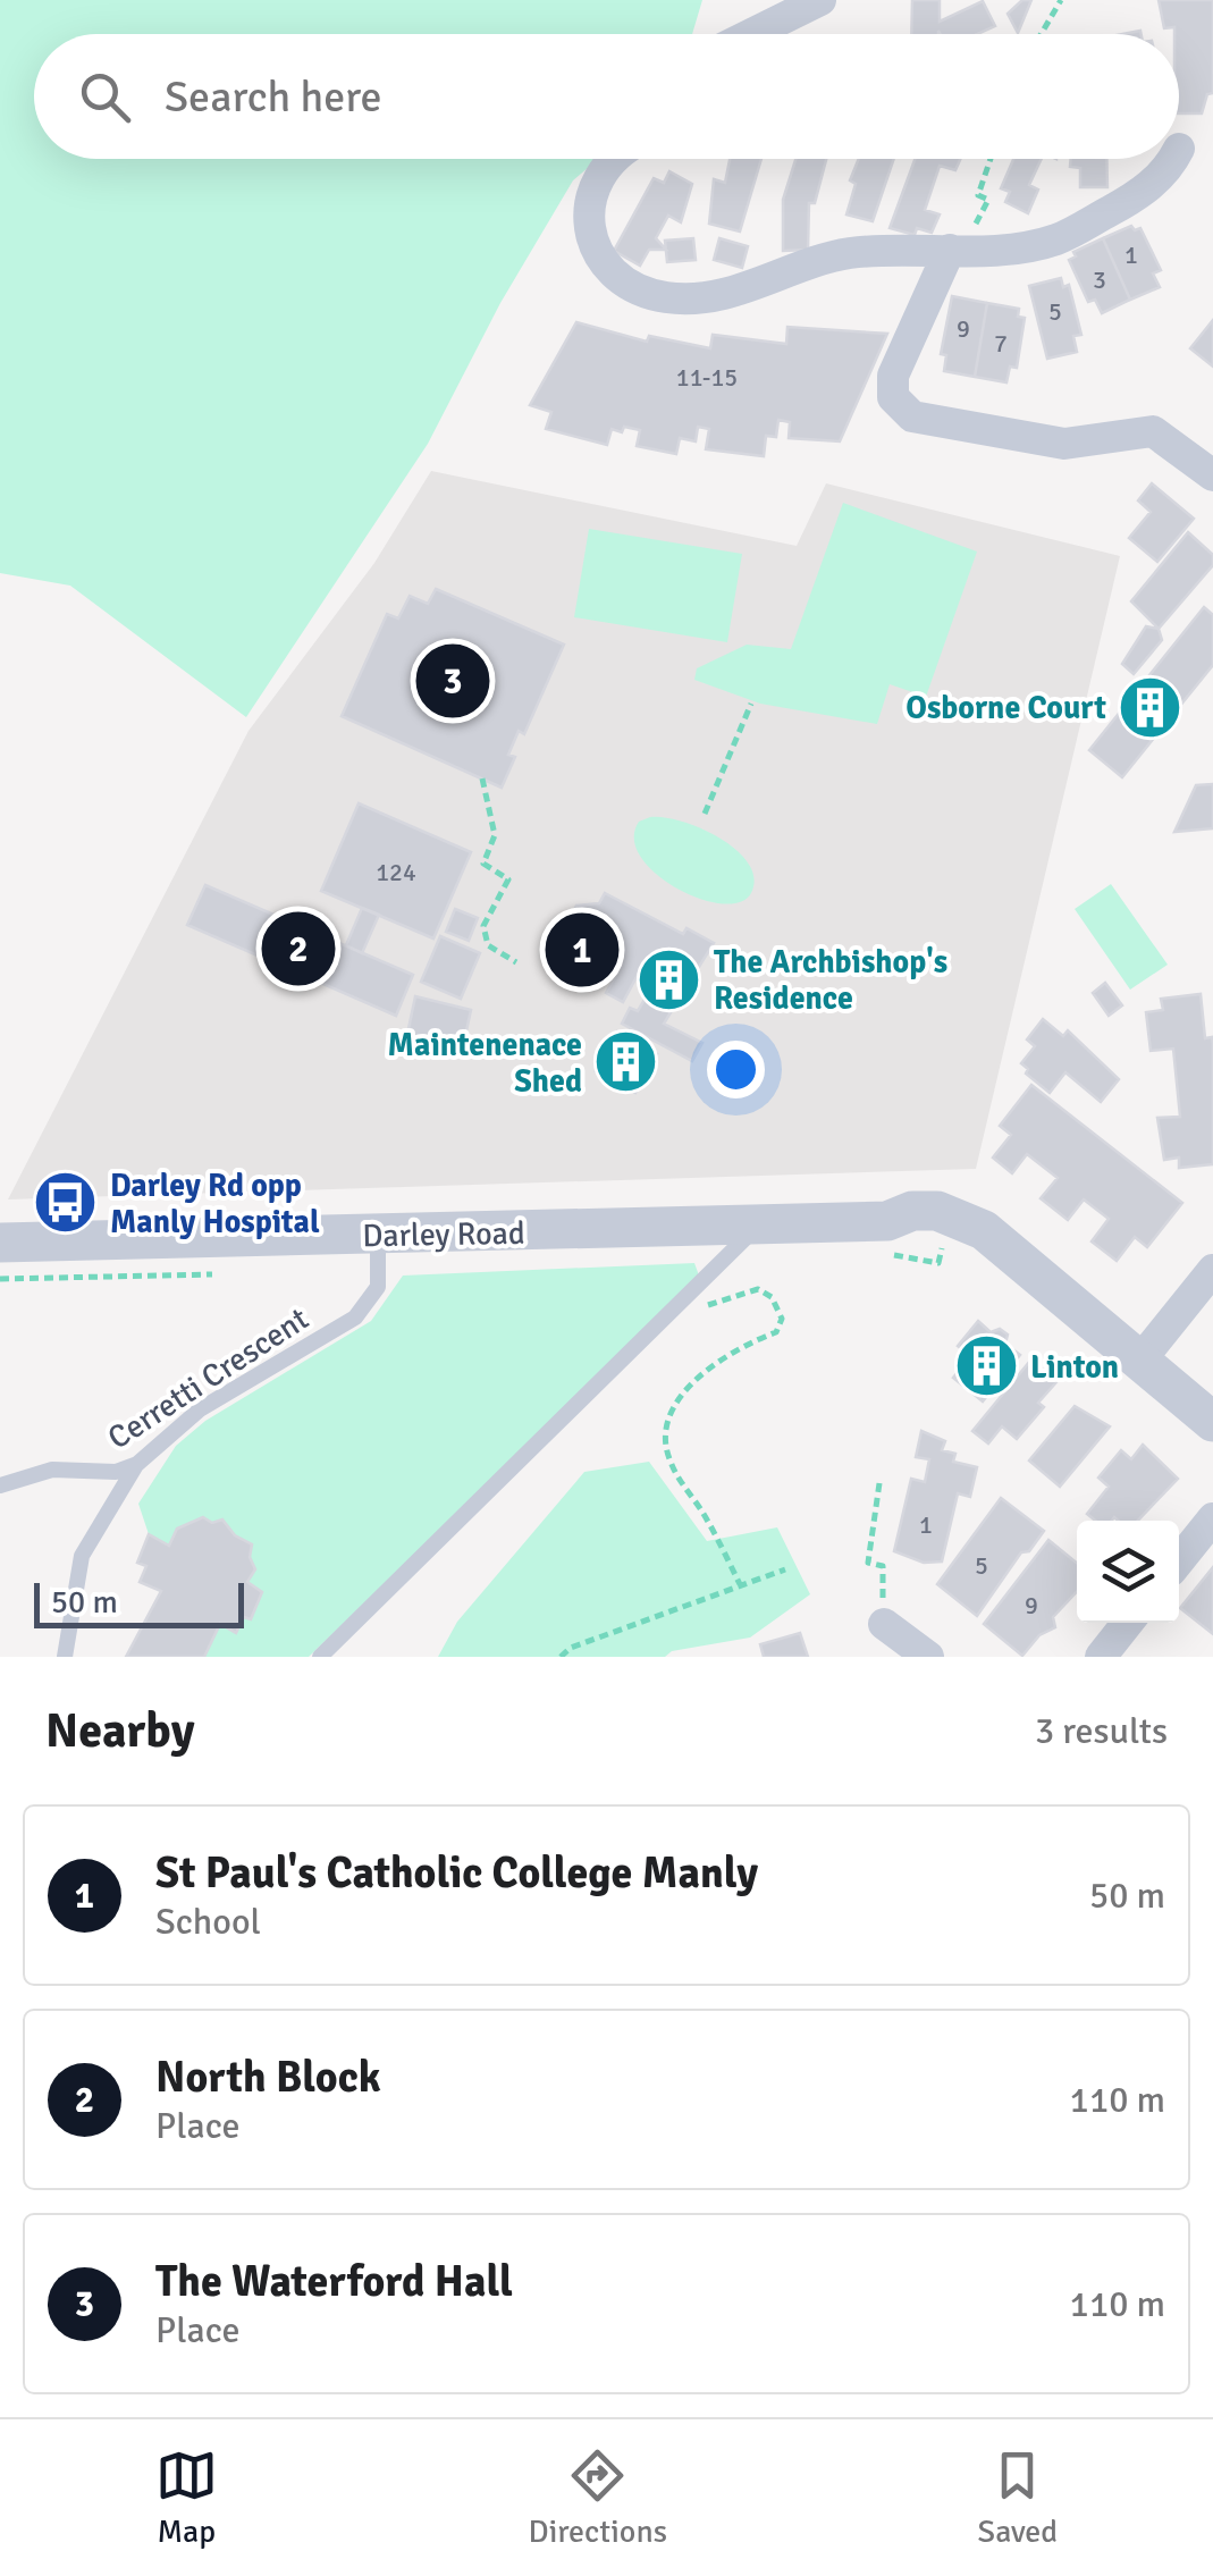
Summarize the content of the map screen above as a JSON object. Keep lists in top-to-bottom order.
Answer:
{
  "streets": {
    "street": ["Darley Road"],
    "lane": ["Cerretti Crescent"]
  },
  "crossings": [
    ["Darley Road", "Cerretti Crescent"]
  ],
  "places": {
    "building": [
      "Osborne Court",
      "The Archbishop's Residence",
      "Maintenenace Shed",
      "Linton"
    ],
    "bus stop": ["Darley Rd opp Manly Hospital"]
  },
  "house_numbers": [
    "1",
    "3",
    "5",
    "9",
    "7",
    "11-15",
    "124",
    "1",
    "5",
    "9"
  ],
  "scale_bar": "50 m",
  "page": {
    "search": "Search here",
    "pins": ["3", "2", "1"],
    "scale": "50 m",
    "heading": ["Nearby", "3 results"],
    "list": [
      {
        "mark": "1",
        "name": "St Paul's Catholic College Manly",
        "note": "School",
        "value": "50 m"
      },
      {
        "mark": "2",
        "name": "North Block",
        "note": "Place",
        "value": "110 m"
      },
      {
        "mark": "3",
        "name": "The Waterford Hall",
        "note": "Place",
        "value": "110 m"
      }
    ],
    "nav": ["Map", "Directions", "Saved"]
  }
}
